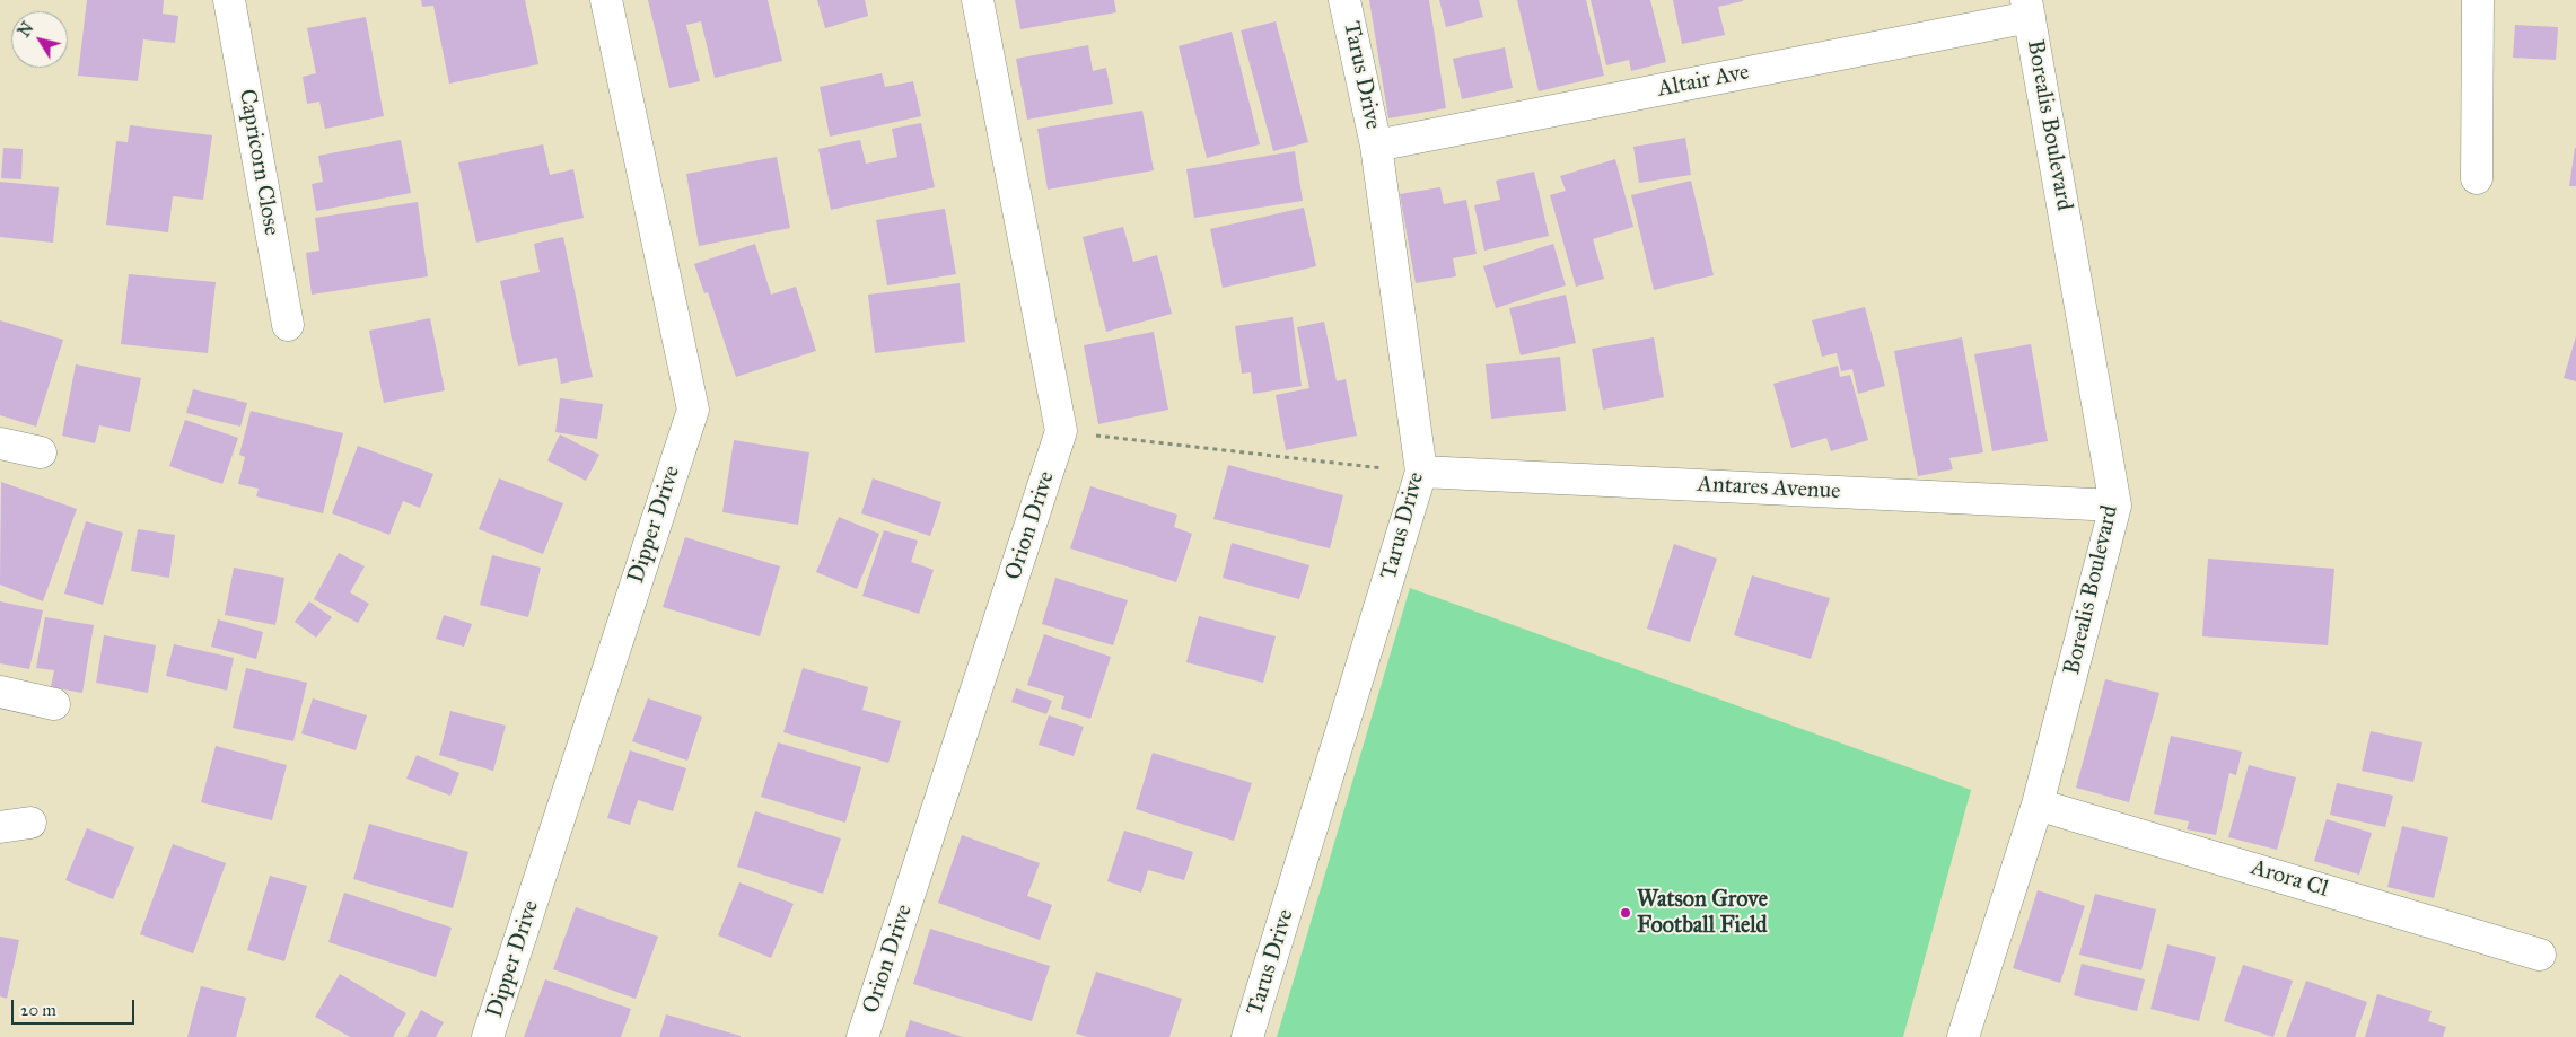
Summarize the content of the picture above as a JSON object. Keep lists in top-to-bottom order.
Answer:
{
  "streets": {
    "street": [
      "Tarus Drive",
      "Altair Ave",
      "Borealis Boulevard",
      "Capricorn Close",
      "Antares Avenue",
      "Dipper Drive",
      "Orion Drive",
      "Arora Cl"
    ]
  },
  "crossings": [
    ["Tarus Drive", "Altair Ave"],
    ["Tarus Drive", "Antares Avenue"],
    ["Altair Ave", "Borealis Boulevard"],
    ["Borealis Boulevard", "Antares Avenue"],
    ["Borealis Boulevard", "Arora Cl"]
  ],
  "places": ["Watson Grove Football Field"],
  "scale_bar": "20 m",
  "north": "top left"
}
